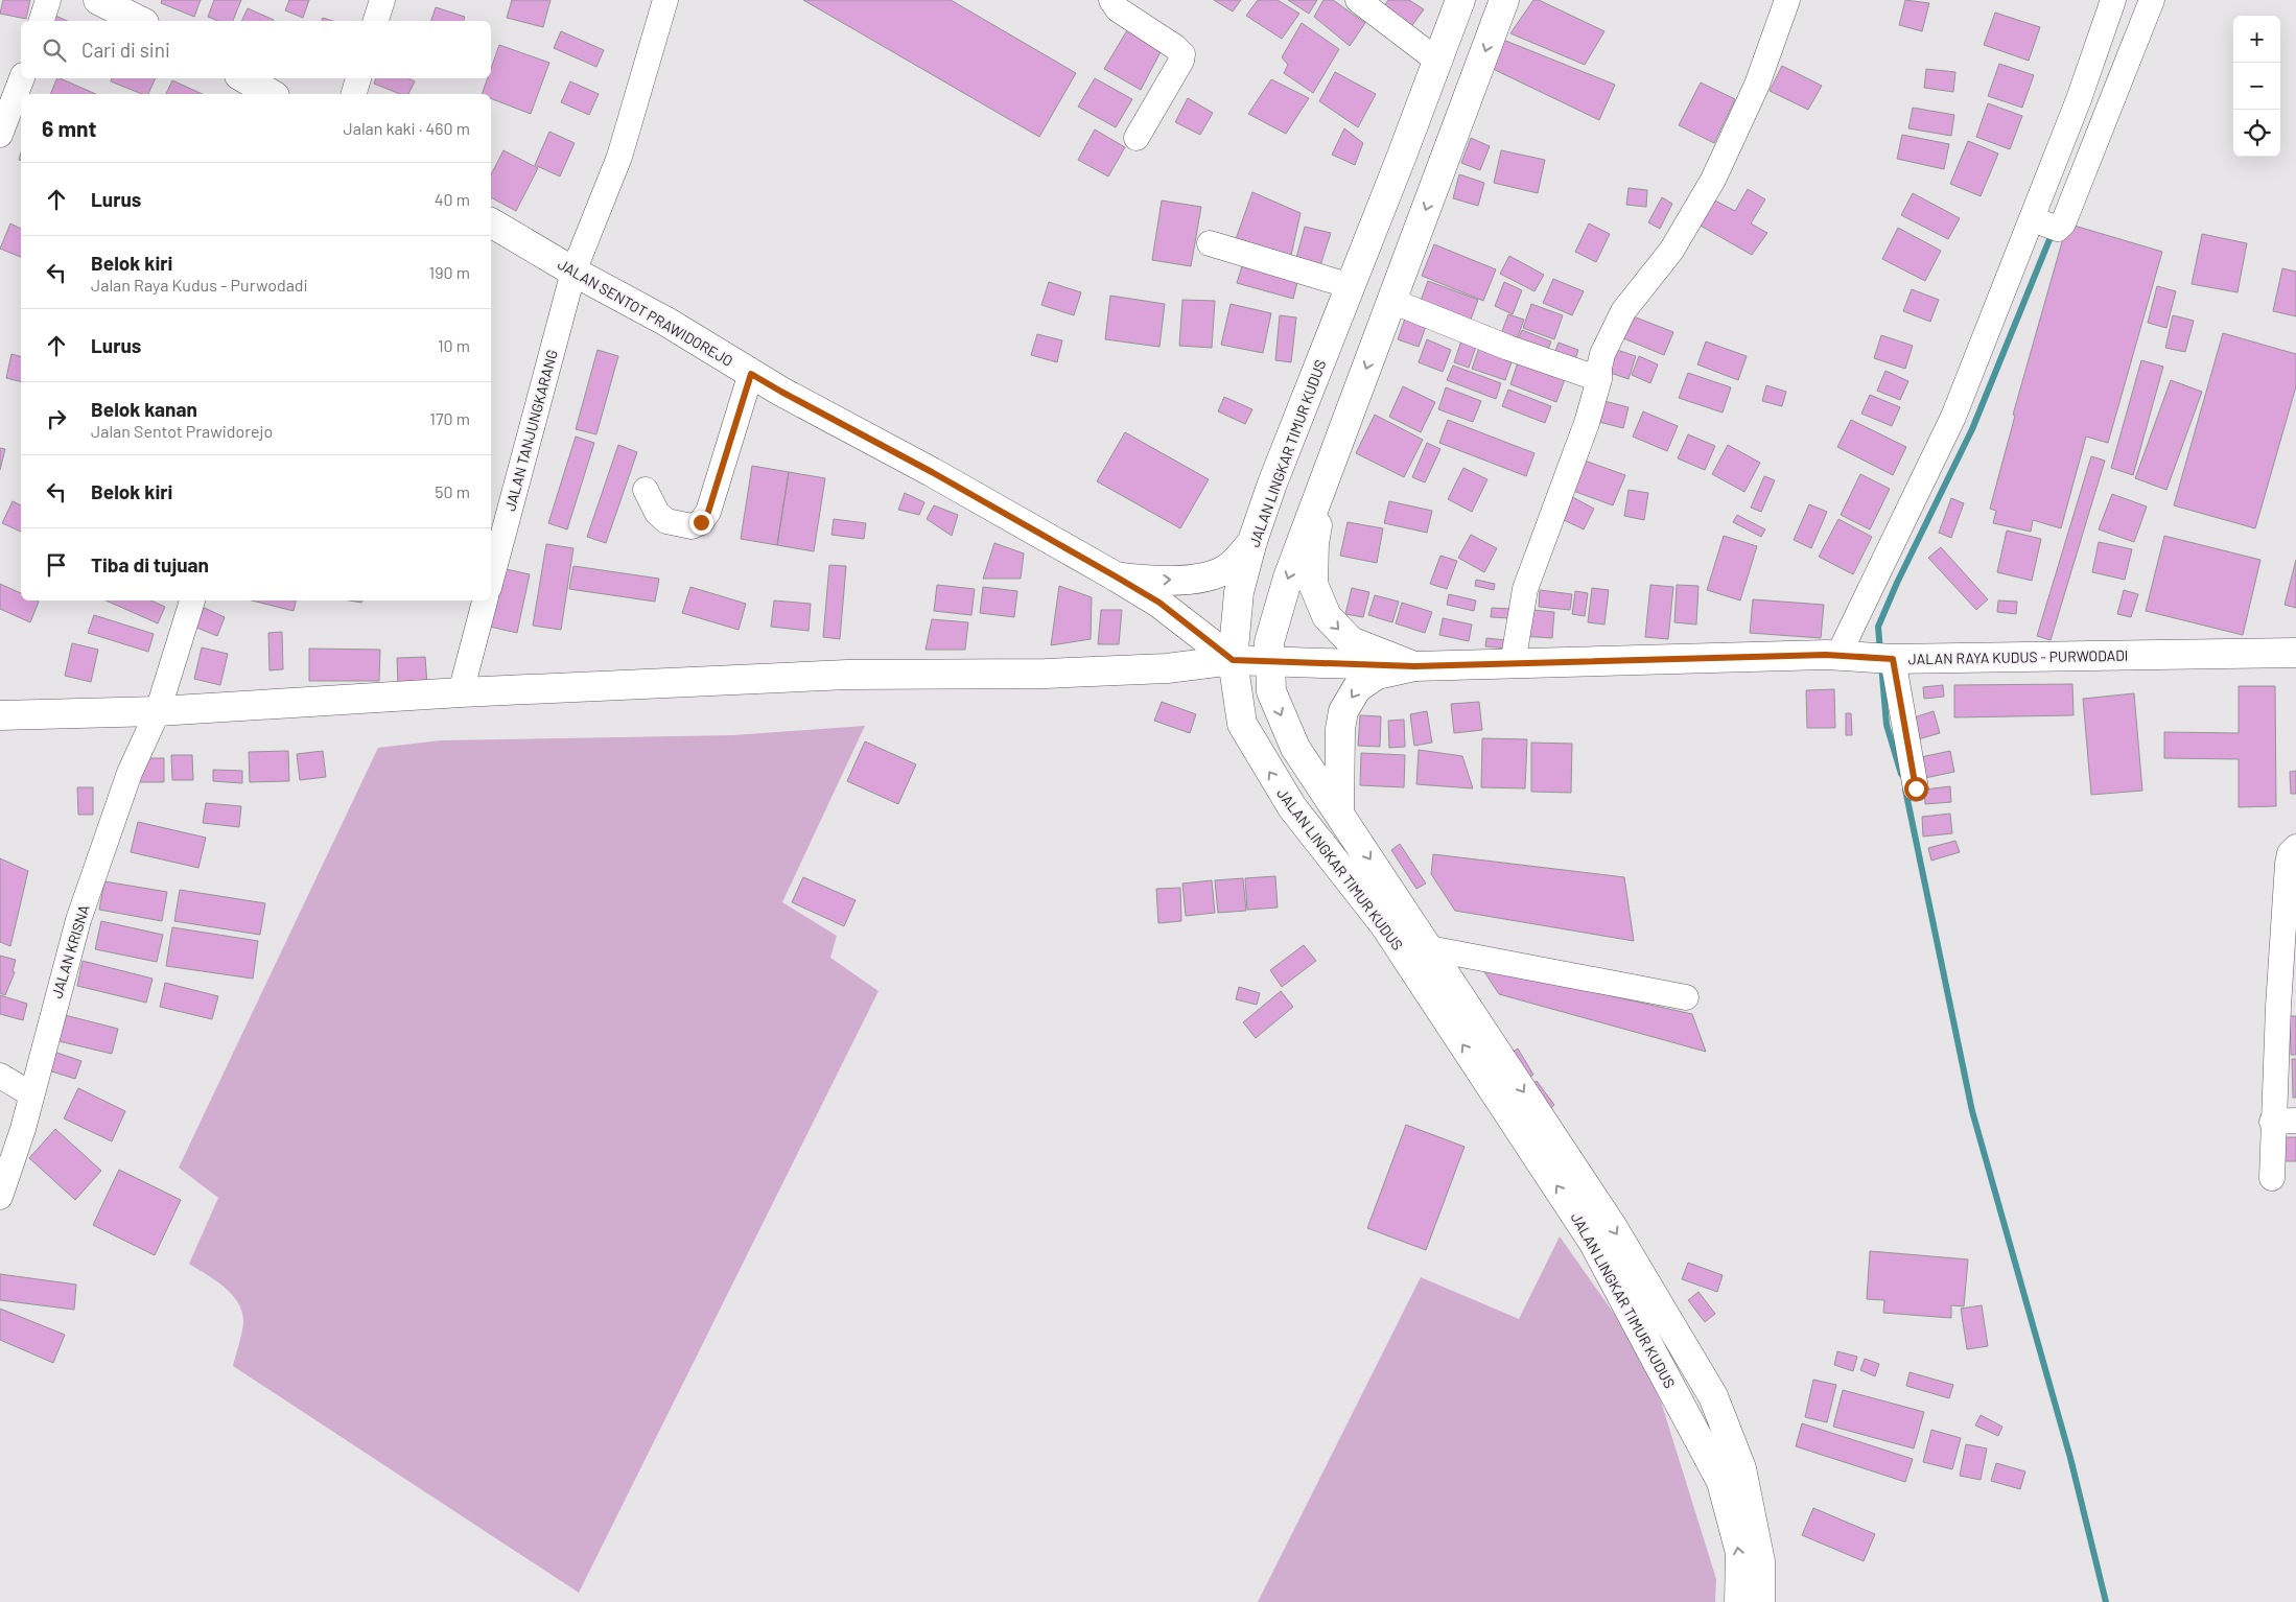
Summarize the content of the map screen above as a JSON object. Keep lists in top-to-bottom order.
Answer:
{
  "streets": {
    "main road": ["JALAN SENTOT PRAWIDOREJO", "JALAN LINGKAR TIMUR KUDUS", "JALAN RAYA KUDUS - PURWODADI"],
    "street": ["JALAN TANJUNGKARANG", "JALAN KRISNA"]
  },
  "crossings": [
    ["JALAN SENTOT PRAWIDOREJO", "JALAN TANJUNGKARANG"],
    ["JALAN SENTOT PRAWIDOREJO", "JALAN LINGKAR TIMUR KUDUS"],
    ["JALAN SENTOT PRAWIDOREJO", "JALAN RAYA KUDUS - PURWODADI"],
    ["JALAN LINGKAR TIMUR KUDUS", "JALAN RAYA KUDUS - PURWODADI"],
    ["JALAN RAYA KUDUS - PURWODADI", "JALAN KRISNA"]
  ],
  "page": {
    "map_buttons": ["+", "−"],
    "search": "Cari di sini",
    "heading": ["6 mnt", "Jalan kaki · 460 m"],
    "list": [
      ["Lurus", "40 m"],
      ["Belok kiri", "Jalan Raya Kudus - Purwodadi", "190 m"],
      ["Lurus", "10 m"],
      ["Belok kanan", "Jalan Sentot Prawidorejo", "170 m"],
      ["Belok kiri", "50 m"],
      "Tiba di tujuan"
    ]
  }
}
